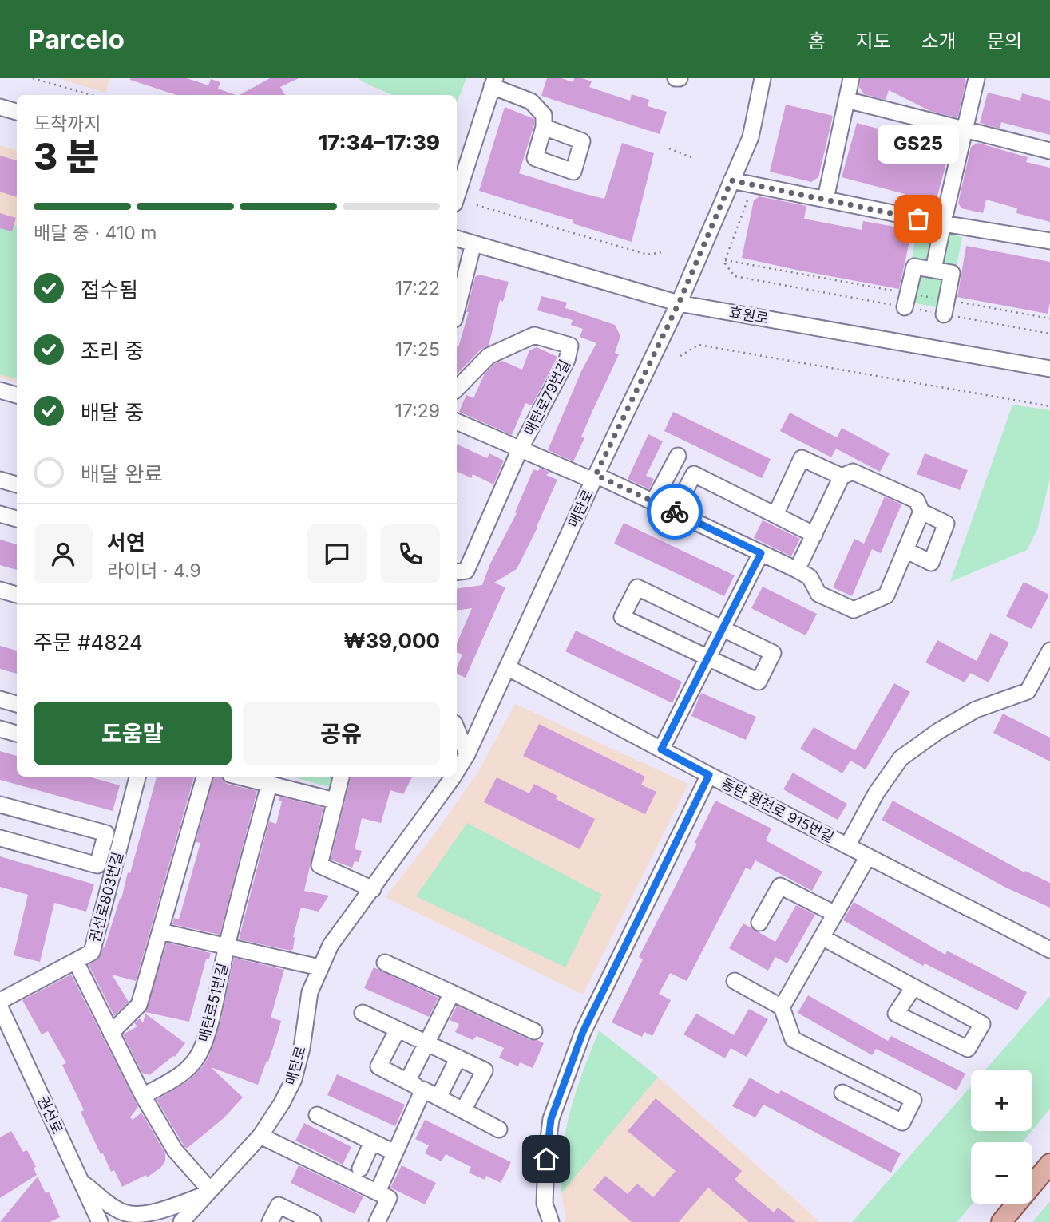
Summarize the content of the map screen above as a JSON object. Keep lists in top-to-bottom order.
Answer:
{
  "streets": {
    "street": [
      "효원로",
      "매탄로79번길",
      "매탄로",
      "동탄 원천로 915번길",
      "권선로803번길",
      "매탄로51번길",
      "권선로"
    ]
  },
  "crossings": [
    ["효원로", "매탄로"],
    ["매탄로79번길", "매탄로"],
    ["매탄로", "동탄 원천로 915번길"],
    ["매탄로", "매탄로51번길"]
  ],
  "places": ["GS25"],
  "page": {
    "header": "Parcelo",
    "nav": [
      "홈",
      "지도",
      "소개",
      "문의"
    ],
    "heading": ["3 분", "도착까지", "17:34–17:39"],
    "panel": [
      "서연",
      "라이더 · 4.9",
      "주문 #4824",
      "₩39,000"
    ],
    "bubble": "GS25",
    "bar": "배달 중 · 410 m",
    "list": [
      ["접수됨", "17:22"],
      ["조리 중", "17:25"],
      ["배달 중", "17:29"],
      "배달 완료"
    ],
    "buttons": ["도움말", "공유"],
    "map_buttons": ["+", "−"]
  }
}
